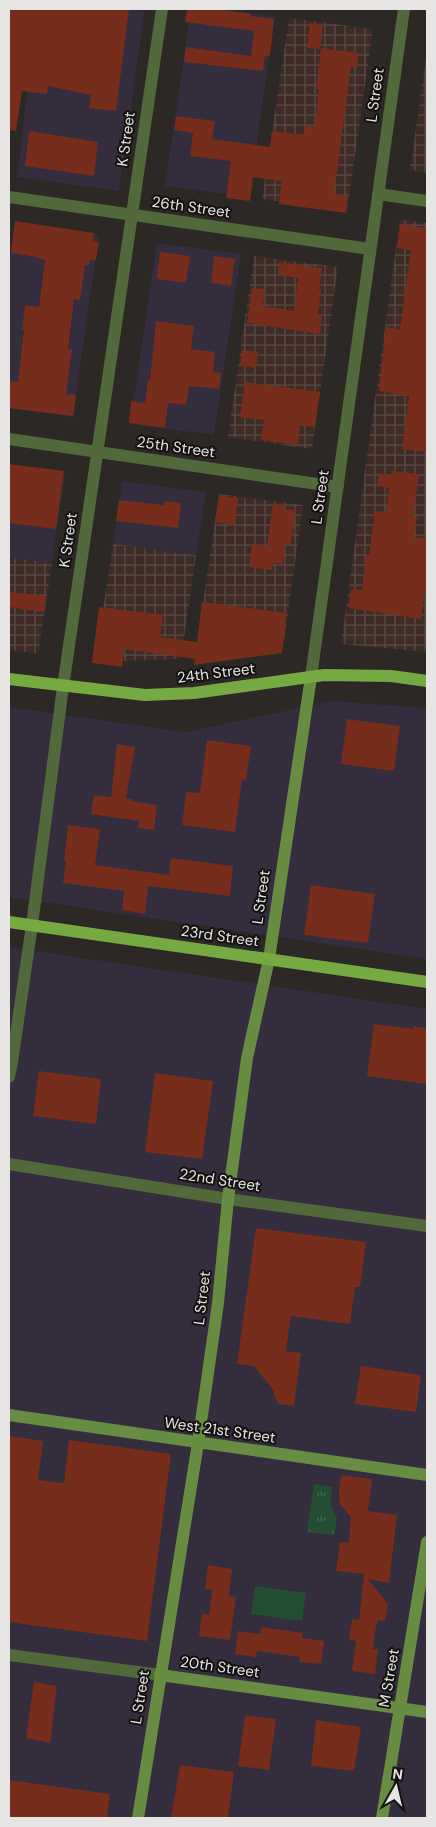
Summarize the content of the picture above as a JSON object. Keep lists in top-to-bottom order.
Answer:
{
  "streets": {
    "main road": ["24th Street", "23rd Street"],
    "street": [
      "L Street",
      "K Street",
      "26th Street",
      "25th Street",
      "22nd Street",
      "West 21st Street",
      "20th Street",
      "M Street"
    ]
  },
  "crossings": [
    ["L Street", "26th Street"],
    ["L Street", "25th Street"],
    ["L Street", "24th Street"],
    ["L Street", "23rd Street"],
    ["L Street", "22nd Street"],
    ["L Street", "West 21st Street"],
    ["L Street", "20th Street"],
    ["K Street", "26th Street"],
    ["K Street", "25th Street"],
    ["K Street", "24th Street"],
    ["K Street", "23rd Street"],
    ["20th Street", "M Street"]
  ],
  "north": "top"
}
